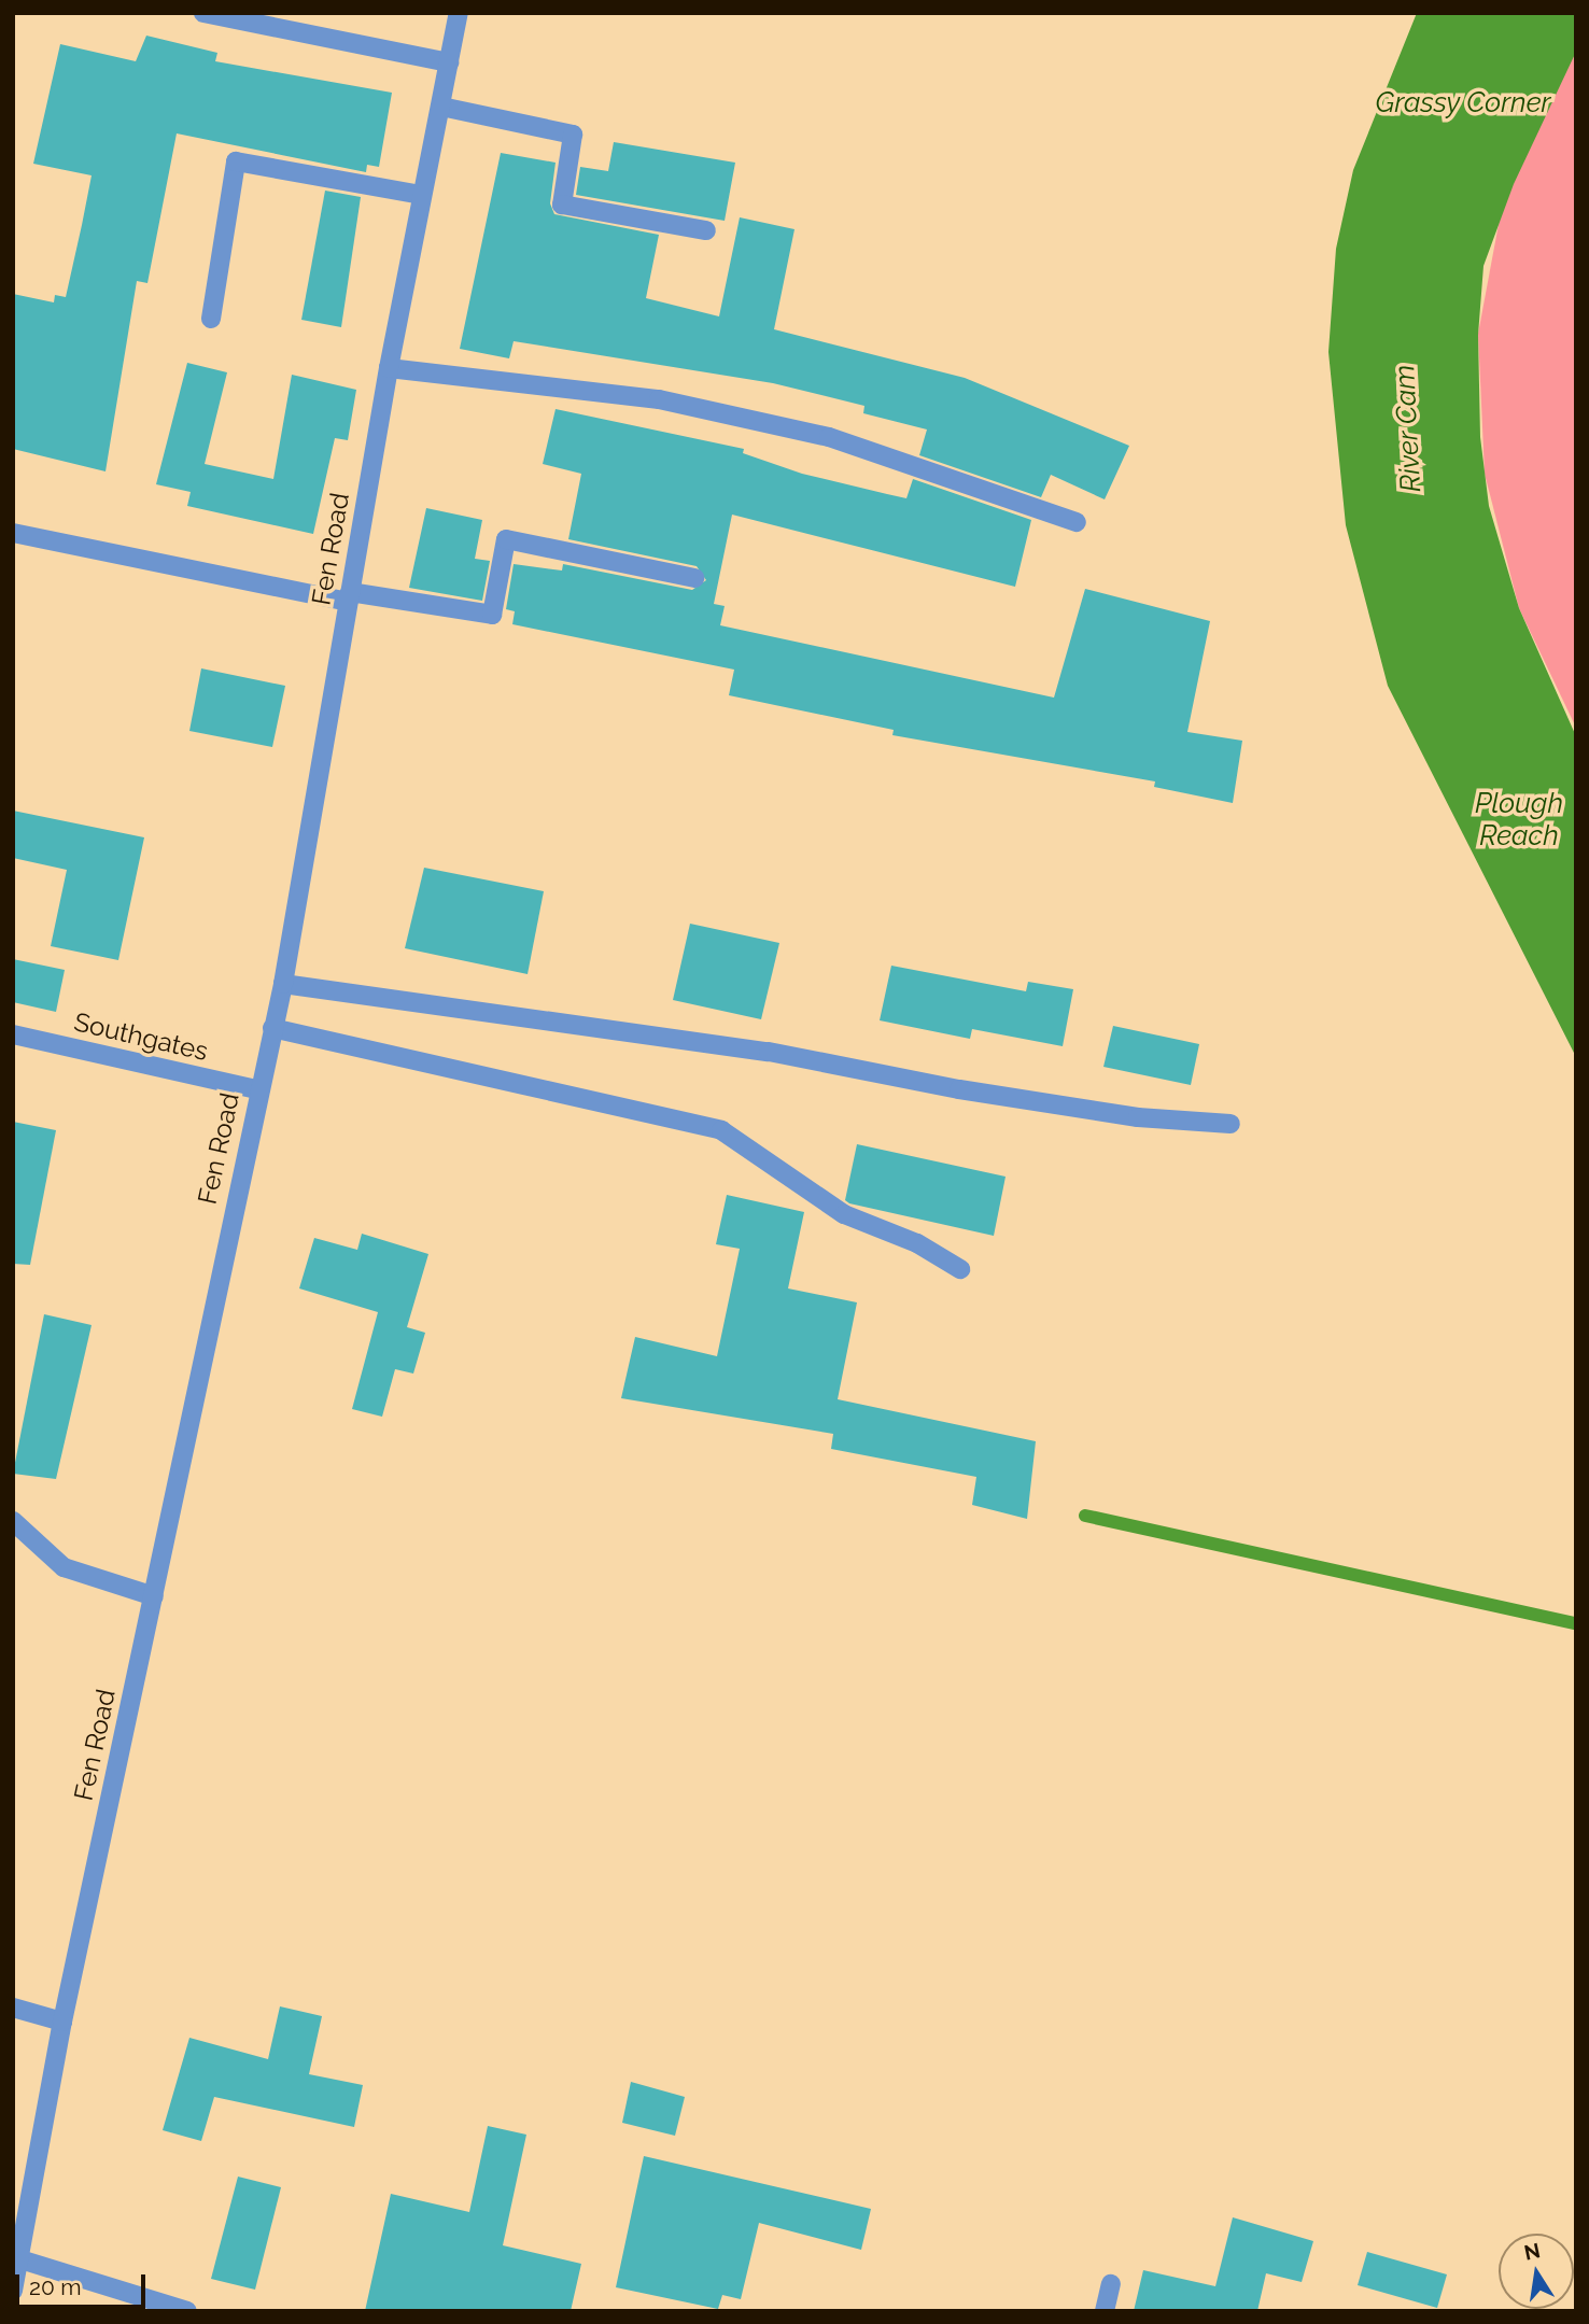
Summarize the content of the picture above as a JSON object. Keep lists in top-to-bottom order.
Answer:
{
  "streets": {
    "street": ["Fen Road", "Southgates"]
  },
  "crossings": [
    ["Fen Road", "Southgates"]
  ],
  "water": ["Grassy Corner", "River Cam", "Plough Reach"],
  "scale_bar": "20 m",
  "north": "top"
}
